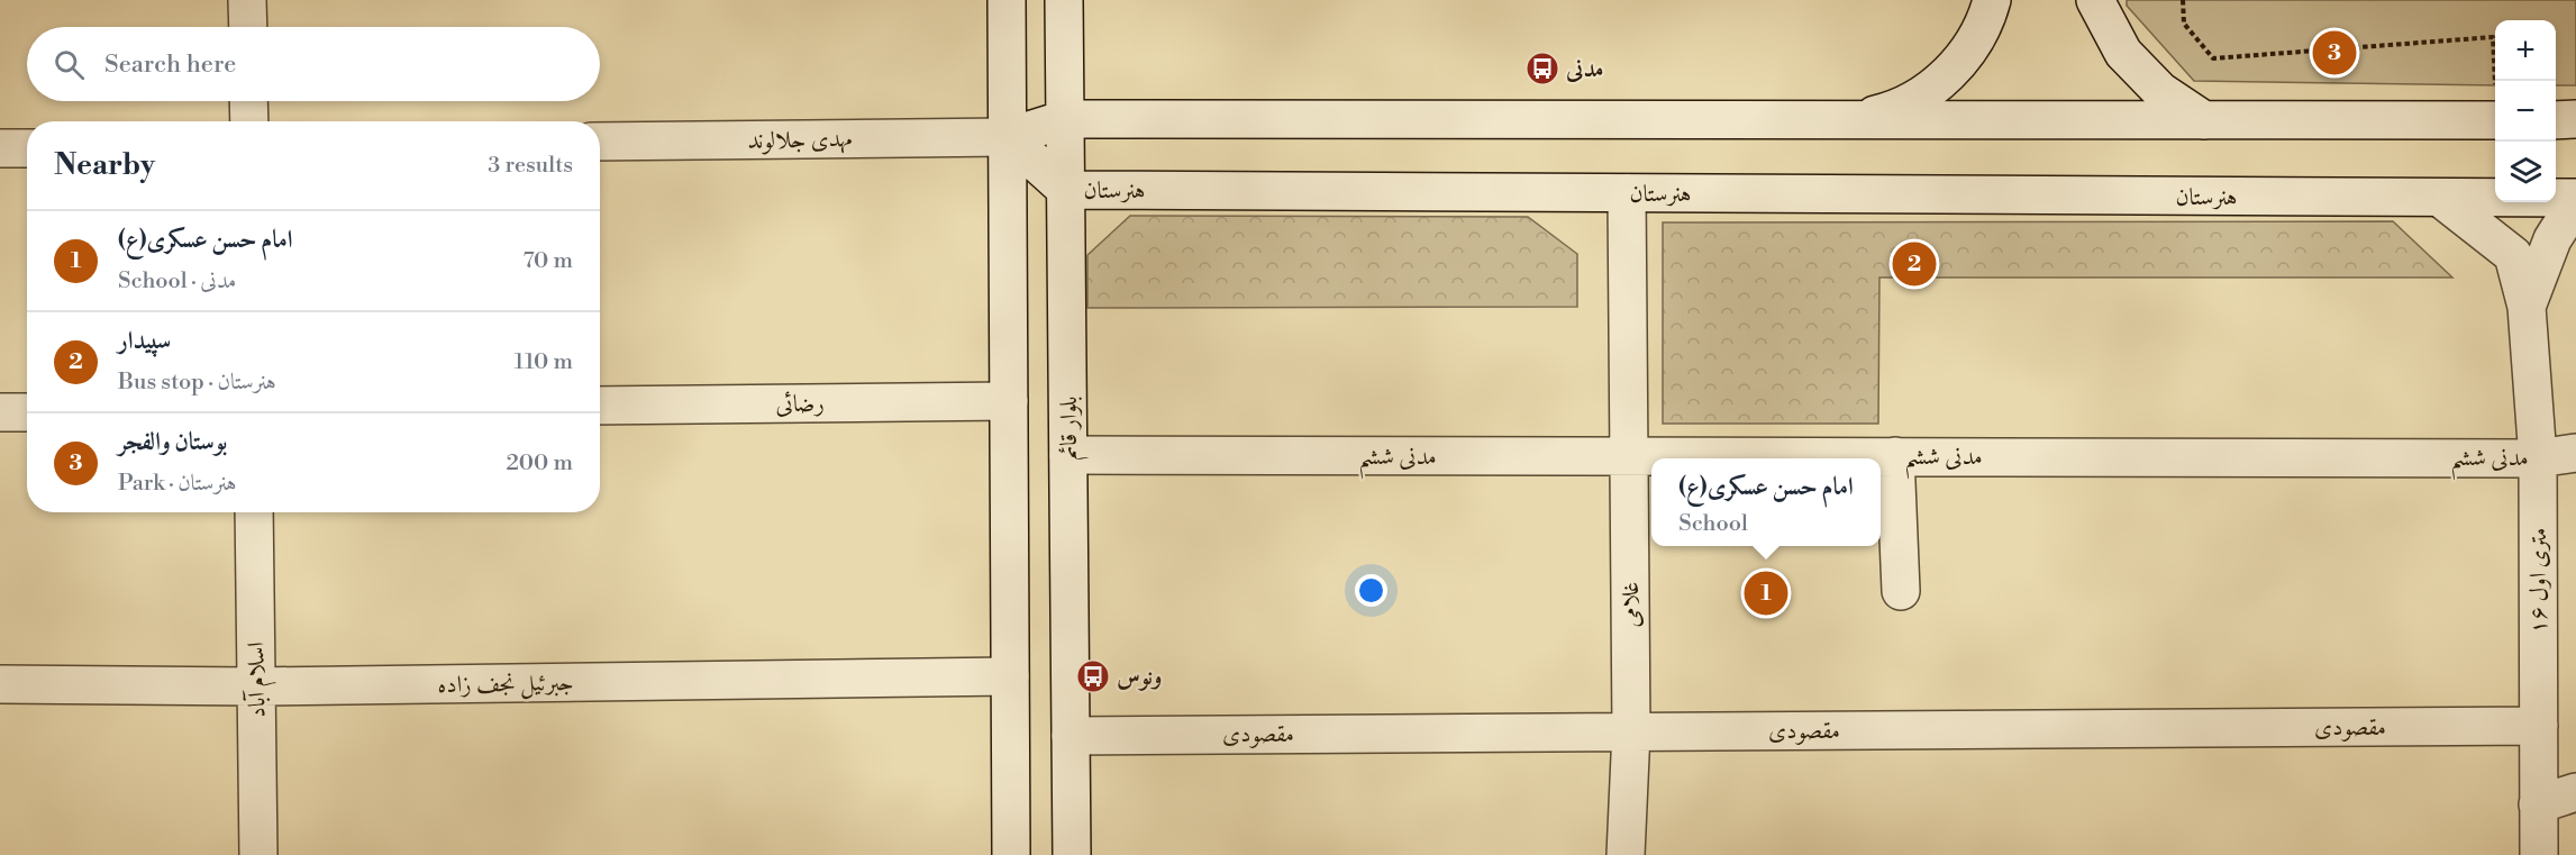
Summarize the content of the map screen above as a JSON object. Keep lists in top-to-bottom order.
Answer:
{
  "streets": {
    "street": [
      "مهدی جلالوند",
      "هنرستان",
      "رضائی",
      "بلوار قائم",
      "مدنی ششم",
      "۱۶ متری اول",
      "غلامی",
      "اسلام آباد",
      "جبرئیل نجف زاده",
      "مقصودی"
    ]
  },
  "crossings": [
    ["مهدی جلالوند", "هنرستان"],
    ["هنرستان", "بلوار قائم"],
    ["هنرستان", "۱۶ متری اول"],
    ["هنرستان", "غلامی"],
    ["بلوار قائم", "مدنی ششم"],
    ["بلوار قائم", "مقصودی"],
    ["مدنی ششم", "۱۶ متری اول"],
    ["مدنی ششم", "غلامی"],
    ["۱۶ متری اول", "مقصودی"],
    ["غلامی", "مقصودی"],
    ["اسلام آباد", "جبرئیل نجف زاده"]
  ],
  "places": {
    "bus stop": ["مدنی", "ونوس"]
  },
  "page": {
    "map_buttons": ["+", "−"],
    "search": "Search here",
    "pins": ["3", "2", "1"],
    "heading": ["Nearby", "3 results"],
    "list": [
      {
        "mark": "1",
        "name": "امام حسن عسکری(ع)",
        "note": "School · مدنی",
        "value": "70 m"
      },
      {
        "mark": "2",
        "name": "سپیدار",
        "note": "Bus stop · هنرستان",
        "value": "110 m"
      },
      {
        "mark": "3",
        "name": "بوستان والفجر",
        "note": "Park · هنرستان",
        "value": "200 m"
      }
    ],
    "popup": ["امام حسن عسکری(ع)", "School"]
  }
}
